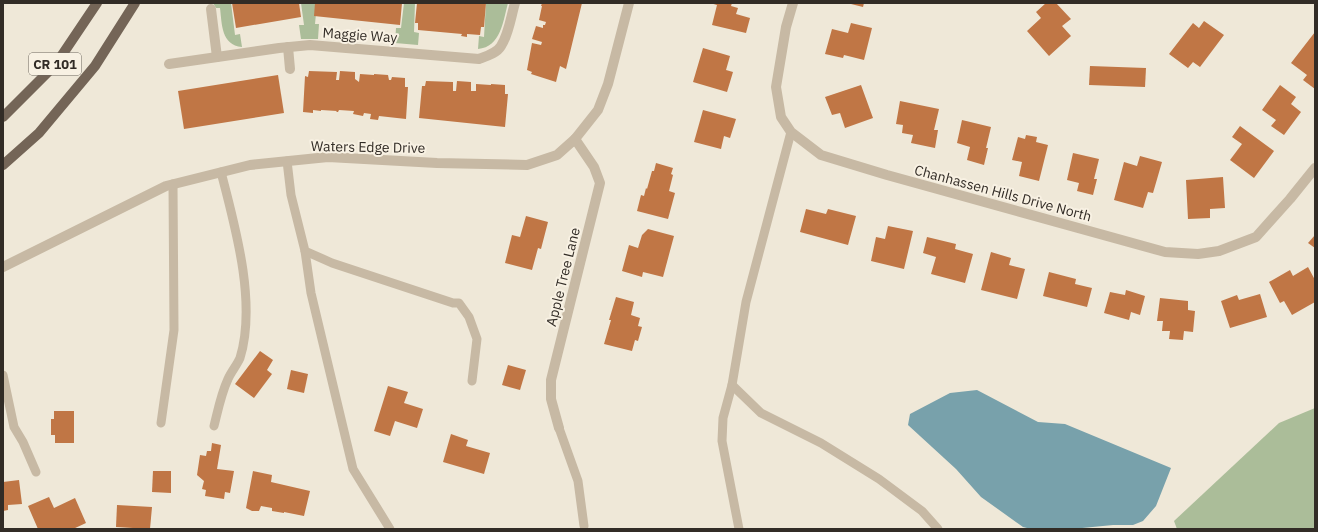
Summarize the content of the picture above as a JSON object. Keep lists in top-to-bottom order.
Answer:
{
  "streets": {
    "main road": ["CR 101"],
    "street": [
      "Maggie Way",
      "Waters Edge Drive",
      "Chanhassen Hills Drive North",
      "Apple Tree Lane"
    ]
  },
  "crossings": [
    ["Waters Edge Drive", "Apple Tree Lane"]
  ]
}
